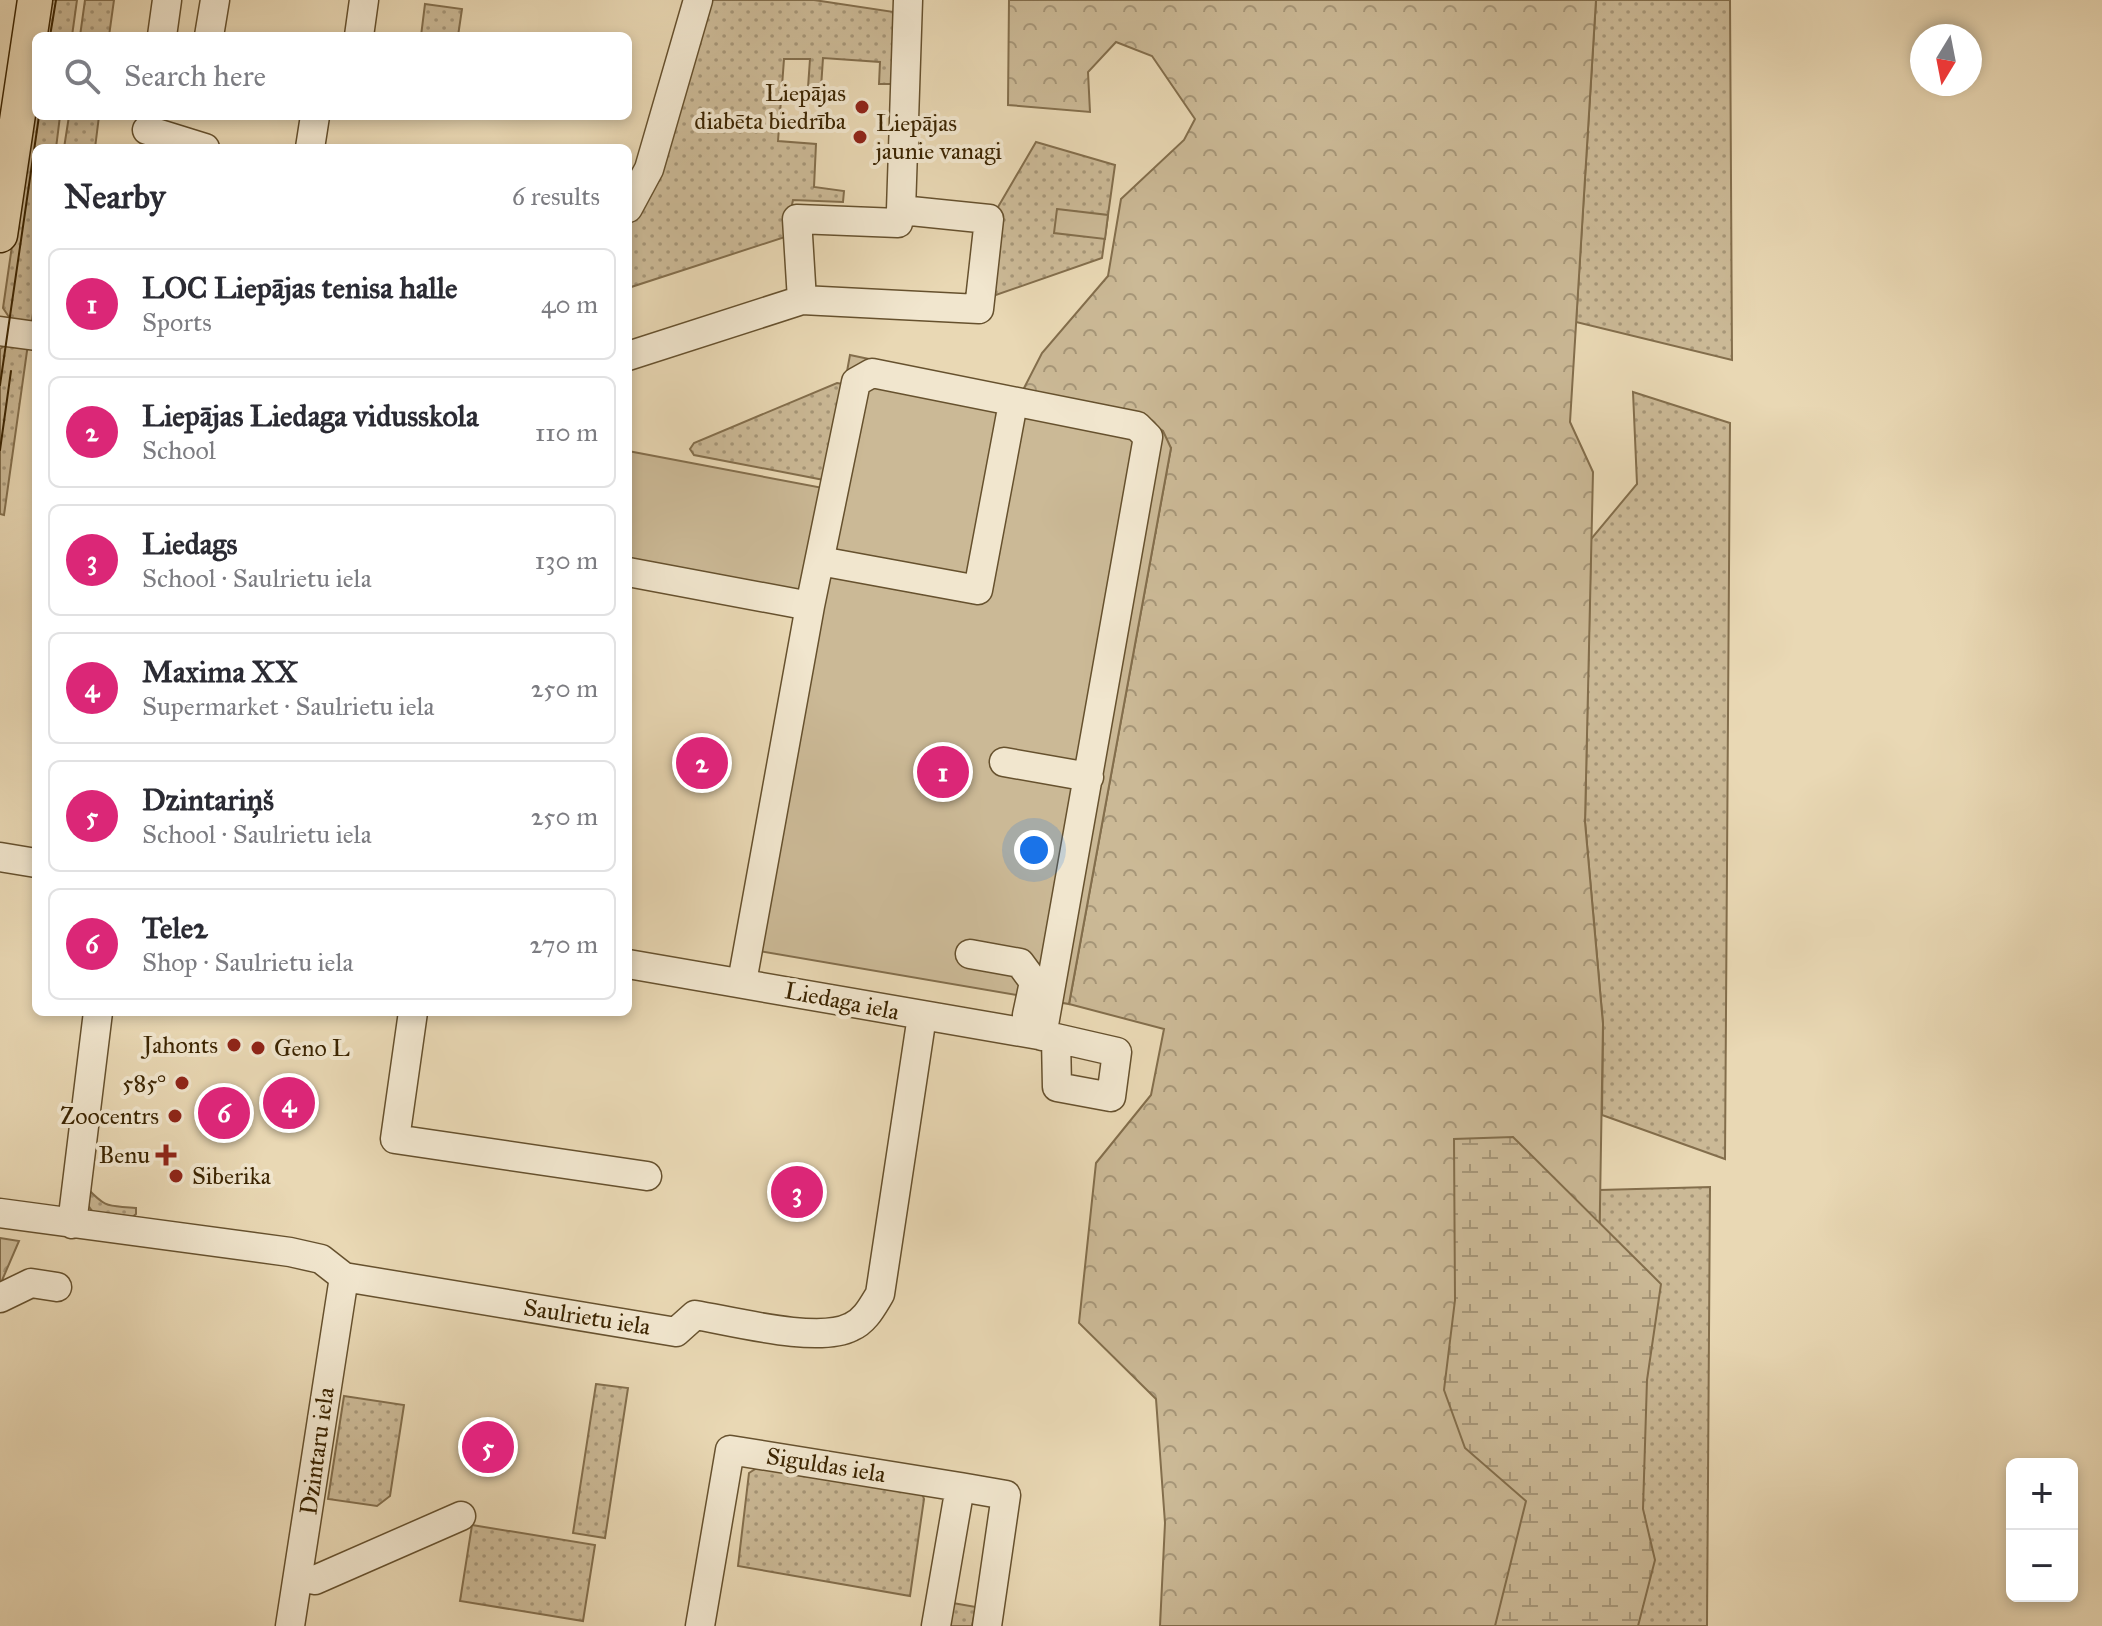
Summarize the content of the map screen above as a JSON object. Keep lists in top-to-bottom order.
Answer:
{
  "streets": {
    "street": [
      "Liedaga iela",
      "Saulrietu iela",
      "Dzintaru iela",
      "Siguldas iela"
    ]
  },
  "crossings": [
    ["Liedaga iela", "Saulrietu iela"],
    ["Saulrietu iela", "Dzintaru iela"]
  ],
  "places": {
    "other": [
      "Liepājas diabēta biedrība",
      "Liepājas jaunie vanagi",
      "Jahonts",
      "Geno L",
      "585°",
      "Zoocentrs",
      "Siberika"
    ],
    "health": ["Benu"]
  },
  "north": "bottom",
  "page": {
    "search": "Search here",
    "heading": ["Nearby", "6 results"],
    "list": [
      {
        "mark": "1",
        "name": "LOC Liepājas tenisa halle",
        "note": "Sports",
        "value": "40 m"
      },
      {
        "mark": "2",
        "name": "Liepājas Liedaga vidusskola",
        "note": "School",
        "value": "110 m"
      },
      {
        "mark": "3",
        "name": "Liedags",
        "note": "School · Saulrietu iela",
        "value": "130 m"
      },
      {
        "mark": "4",
        "name": "Maxima XX",
        "note": "Supermarket · Saulrietu iela",
        "value": "250 m"
      },
      {
        "mark": "5",
        "name": "Dzintariņš",
        "note": "School · Saulrietu iela",
        "value": "250 m"
      },
      {
        "mark": "6",
        "name": "Tele2",
        "note": "Shop · Saulrietu iela",
        "value": "270 m"
      }
    ],
    "pins": [
      "2",
      "1",
      "4",
      "6",
      "3",
      "5"
    ],
    "map_buttons": ["+", "−"]
  }
}
